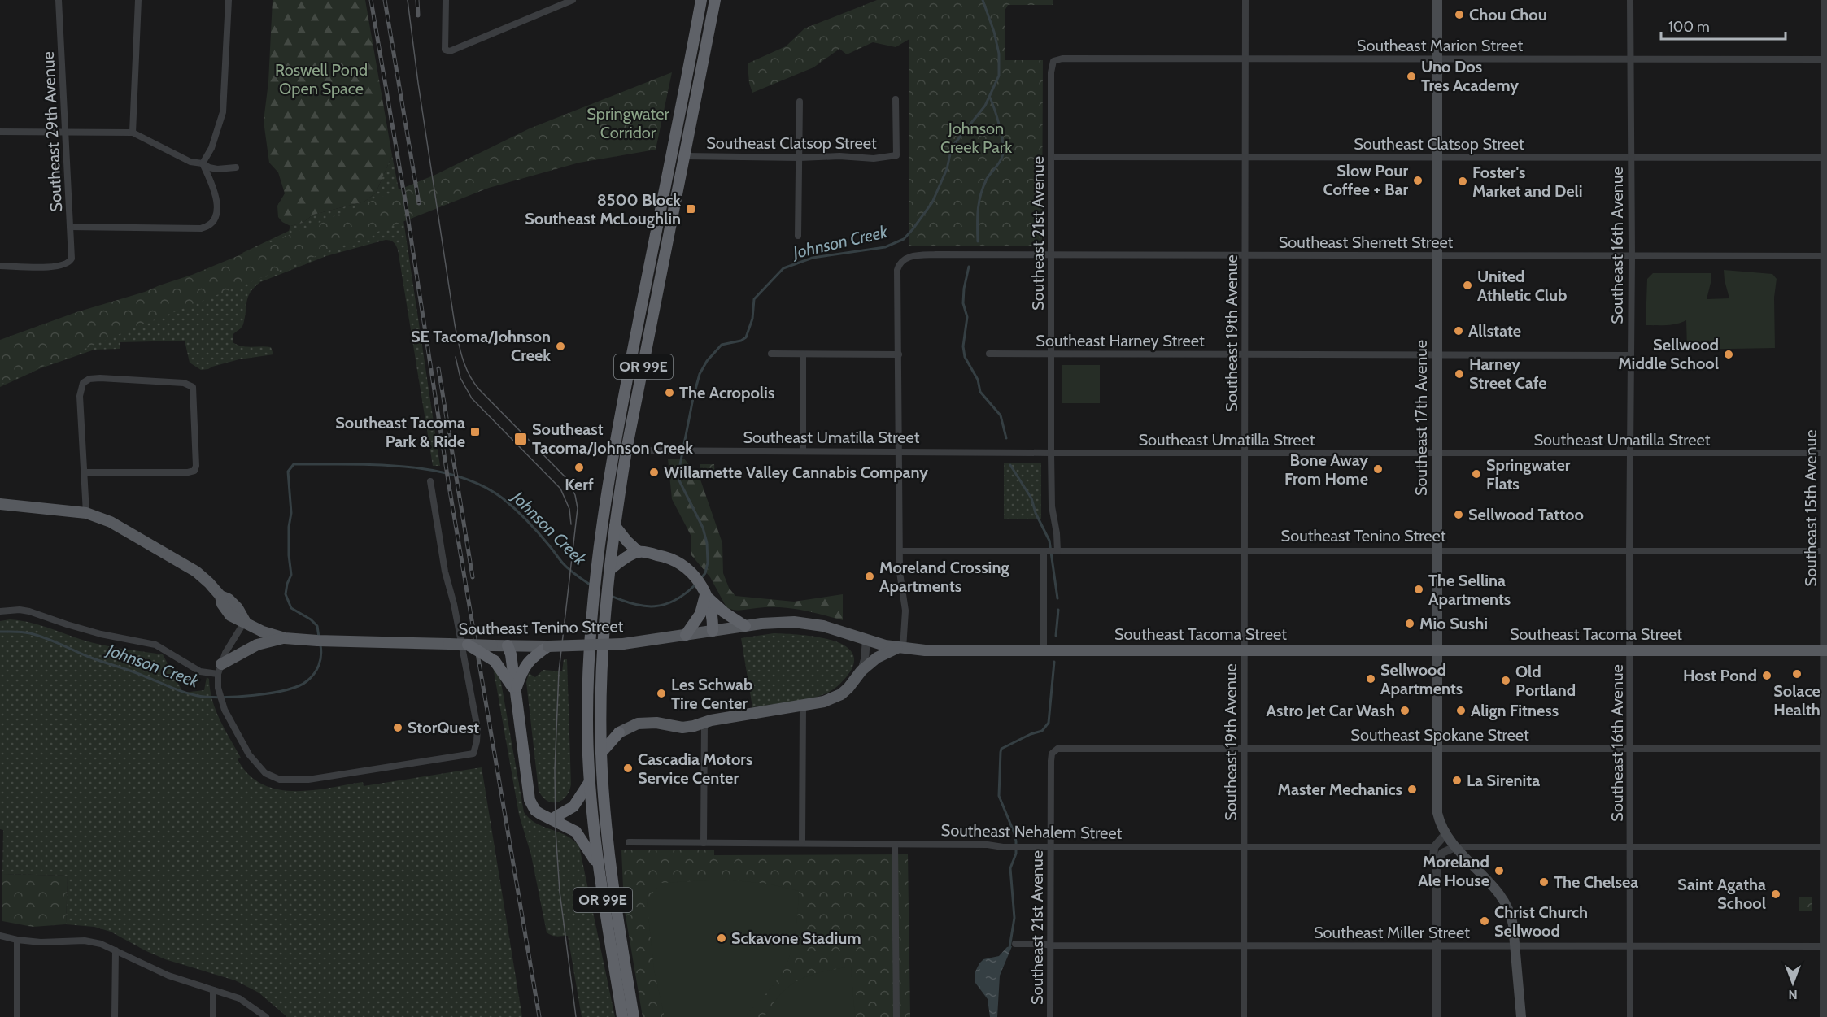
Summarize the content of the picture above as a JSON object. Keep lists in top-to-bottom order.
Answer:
{
  "streets": {
    "highway": ["OR 99E"],
    "main road": ["Southeast 17th Avenue", "Southeast Tenino Street", "Southeast Tacoma Street"],
    "street": [
      "Southeast Marion Street",
      "Southeast 29th Avenue",
      "Southeast Clatsop Street",
      "Southeast 21st Avenue",
      "Southeast Sherrett Street",
      "Southeast 16th Avenue",
      "Southeast 19th Avenue",
      "Southeast Harney Street",
      "Southeast Umatilla Street",
      "Southeast 15th Avenue",
      "Southeast Spokane Street",
      "Southeast Nehalem Street",
      "Southeast Miller Street"
    ]
  },
  "crossings": [
    ["Southeast Marion Street", "Southeast 21st Avenue"],
    ["Southeast Marion Street", "Southeast 16th Avenue"],
    ["Southeast Marion Street", "Southeast 19th Avenue"],
    ["Southeast Marion Street", "Southeast 17th Avenue"],
    ["Southeast Marion Street", "Southeast 15th Avenue"],
    ["Southeast Clatsop Street", "Southeast 21st Avenue"],
    ["Southeast Clatsop Street", "Southeast 16th Avenue"],
    ["Southeast Clatsop Street", "Southeast 19th Avenue"],
    ["Southeast Clatsop Street", "OR 99E"],
    ["Southeast Clatsop Street", "Southeast 17th Avenue"],
    ["Southeast Clatsop Street", "Southeast 15th Avenue"],
    ["Southeast 21st Avenue", "Southeast Sherrett Street"],
    ["Southeast 21st Avenue", "Southeast Harney Street"],
    ["Southeast 21st Avenue", "Southeast Umatilla Street"],
    ["Southeast 21st Avenue", "Southeast Tenino Street"],
    ["Southeast 21st Avenue", "Southeast Spokane Street"],
    ["Southeast 21st Avenue", "Southeast Nehalem Street"],
    ["Southeast 21st Avenue", "Southeast Miller Street"],
    ["Southeast Sherrett Street", "Southeast 16th Avenue"],
    ["Southeast Sherrett Street", "Southeast 19th Avenue"],
    ["Southeast Sherrett Street", "Southeast 17th Avenue"],
    ["Southeast Sherrett Street", "Southeast 15th Avenue"],
    ["Southeast 16th Avenue", "Southeast Harney Street"],
    ["Southeast 16th Avenue", "Southeast Umatilla Street"],
    ["Southeast 16th Avenue", "Southeast Tenino Street"],
    ["Southeast 16th Avenue", "Southeast Tacoma Street"],
    ["Southeast 16th Avenue", "Southeast Spokane Street"],
    ["Southeast 16th Avenue", "Southeast Miller Street"],
    ["Southeast 19th Avenue", "Southeast Harney Street"],
    ["Southeast 19th Avenue", "Southeast Umatilla Street"],
    ["Southeast 19th Avenue", "Southeast Tenino Street"],
    ["Southeast 19th Avenue", "Southeast Tacoma Street"],
    ["Southeast 19th Avenue", "Southeast Spokane Street"],
    ["Southeast 19th Avenue", "Southeast Nehalem Street"],
    ["Southeast 19th Avenue", "Southeast Miller Street"],
    ["Southeast Harney Street", "Southeast 17th Avenue"],
    ["OR 99E", "Southeast Umatilla Street"],
    ["Southeast 17th Avenue", "Southeast Umatilla Street"],
    ["Southeast 17th Avenue", "Southeast Tenino Street"],
    ["Southeast 17th Avenue", "Southeast Tacoma Street"],
    ["Southeast 17th Avenue", "Southeast Spokane Street"],
    ["Southeast 17th Avenue", "Southeast Miller Street"],
    ["Southeast Umatilla Street", "Southeast 15th Avenue"],
    ["Southeast 15th Avenue", "Southeast Tenino Street"],
    ["Southeast 15th Avenue", "Southeast Tacoma Street"],
    ["Southeast 15th Avenue", "Southeast Spokane Street"],
    ["Southeast 15th Avenue", "Southeast Miller Street"],
    ["Southeast Tenino Street", "Southeast Tacoma Street"]
  ],
  "water": ["Johnson Creek"],
  "parks": ["Roswell Pond Open Space", "Springwater Corridor", "Johnson Creek Park"],
  "places": {
    "other": [
      "Chou Chou",
      "Uno Dos Tres Academy",
      "Slow Pour Coffee + Bar",
      "Foster's Market and Deli",
      "United Athletic Club",
      "Allstate",
      "SE Tacoma/Johnson Creek",
      "Sellwood Middle School",
      "Harney Street Cafe",
      "The Acropolis",
      "Kerf",
      "Bone Away From Home",
      "Willamette Valley Cannabis Company",
      "Springwater Flats",
      "Sellwood Tattoo",
      "Moreland Crossing Apartments",
      "The Sellina Apartments",
      "Mio Sushi",
      "Solace Health",
      "Host Pond",
      "Sellwood Apartments",
      "Old Portland",
      "Les Schwab Tire Center",
      "Astro Jet Car Wash",
      "Align Fitness",
      "StorQuest",
      "Cascadia Motors Service Center",
      "La Sirenita",
      "Master Mechanics",
      "Moreland Ale House",
      "The Chelsea",
      "Saint Agatha School",
      "Christ Church Sellwood",
      "Sckavone Stadium"
    ],
    "transit": ["8500 Block Southeast McLoughlin", "Southeast Tacoma Park & Ride", "Southeast Tacoma/Johnson Creek"]
  },
  "scale_bar": "100 m",
  "north": "bottom"
}
